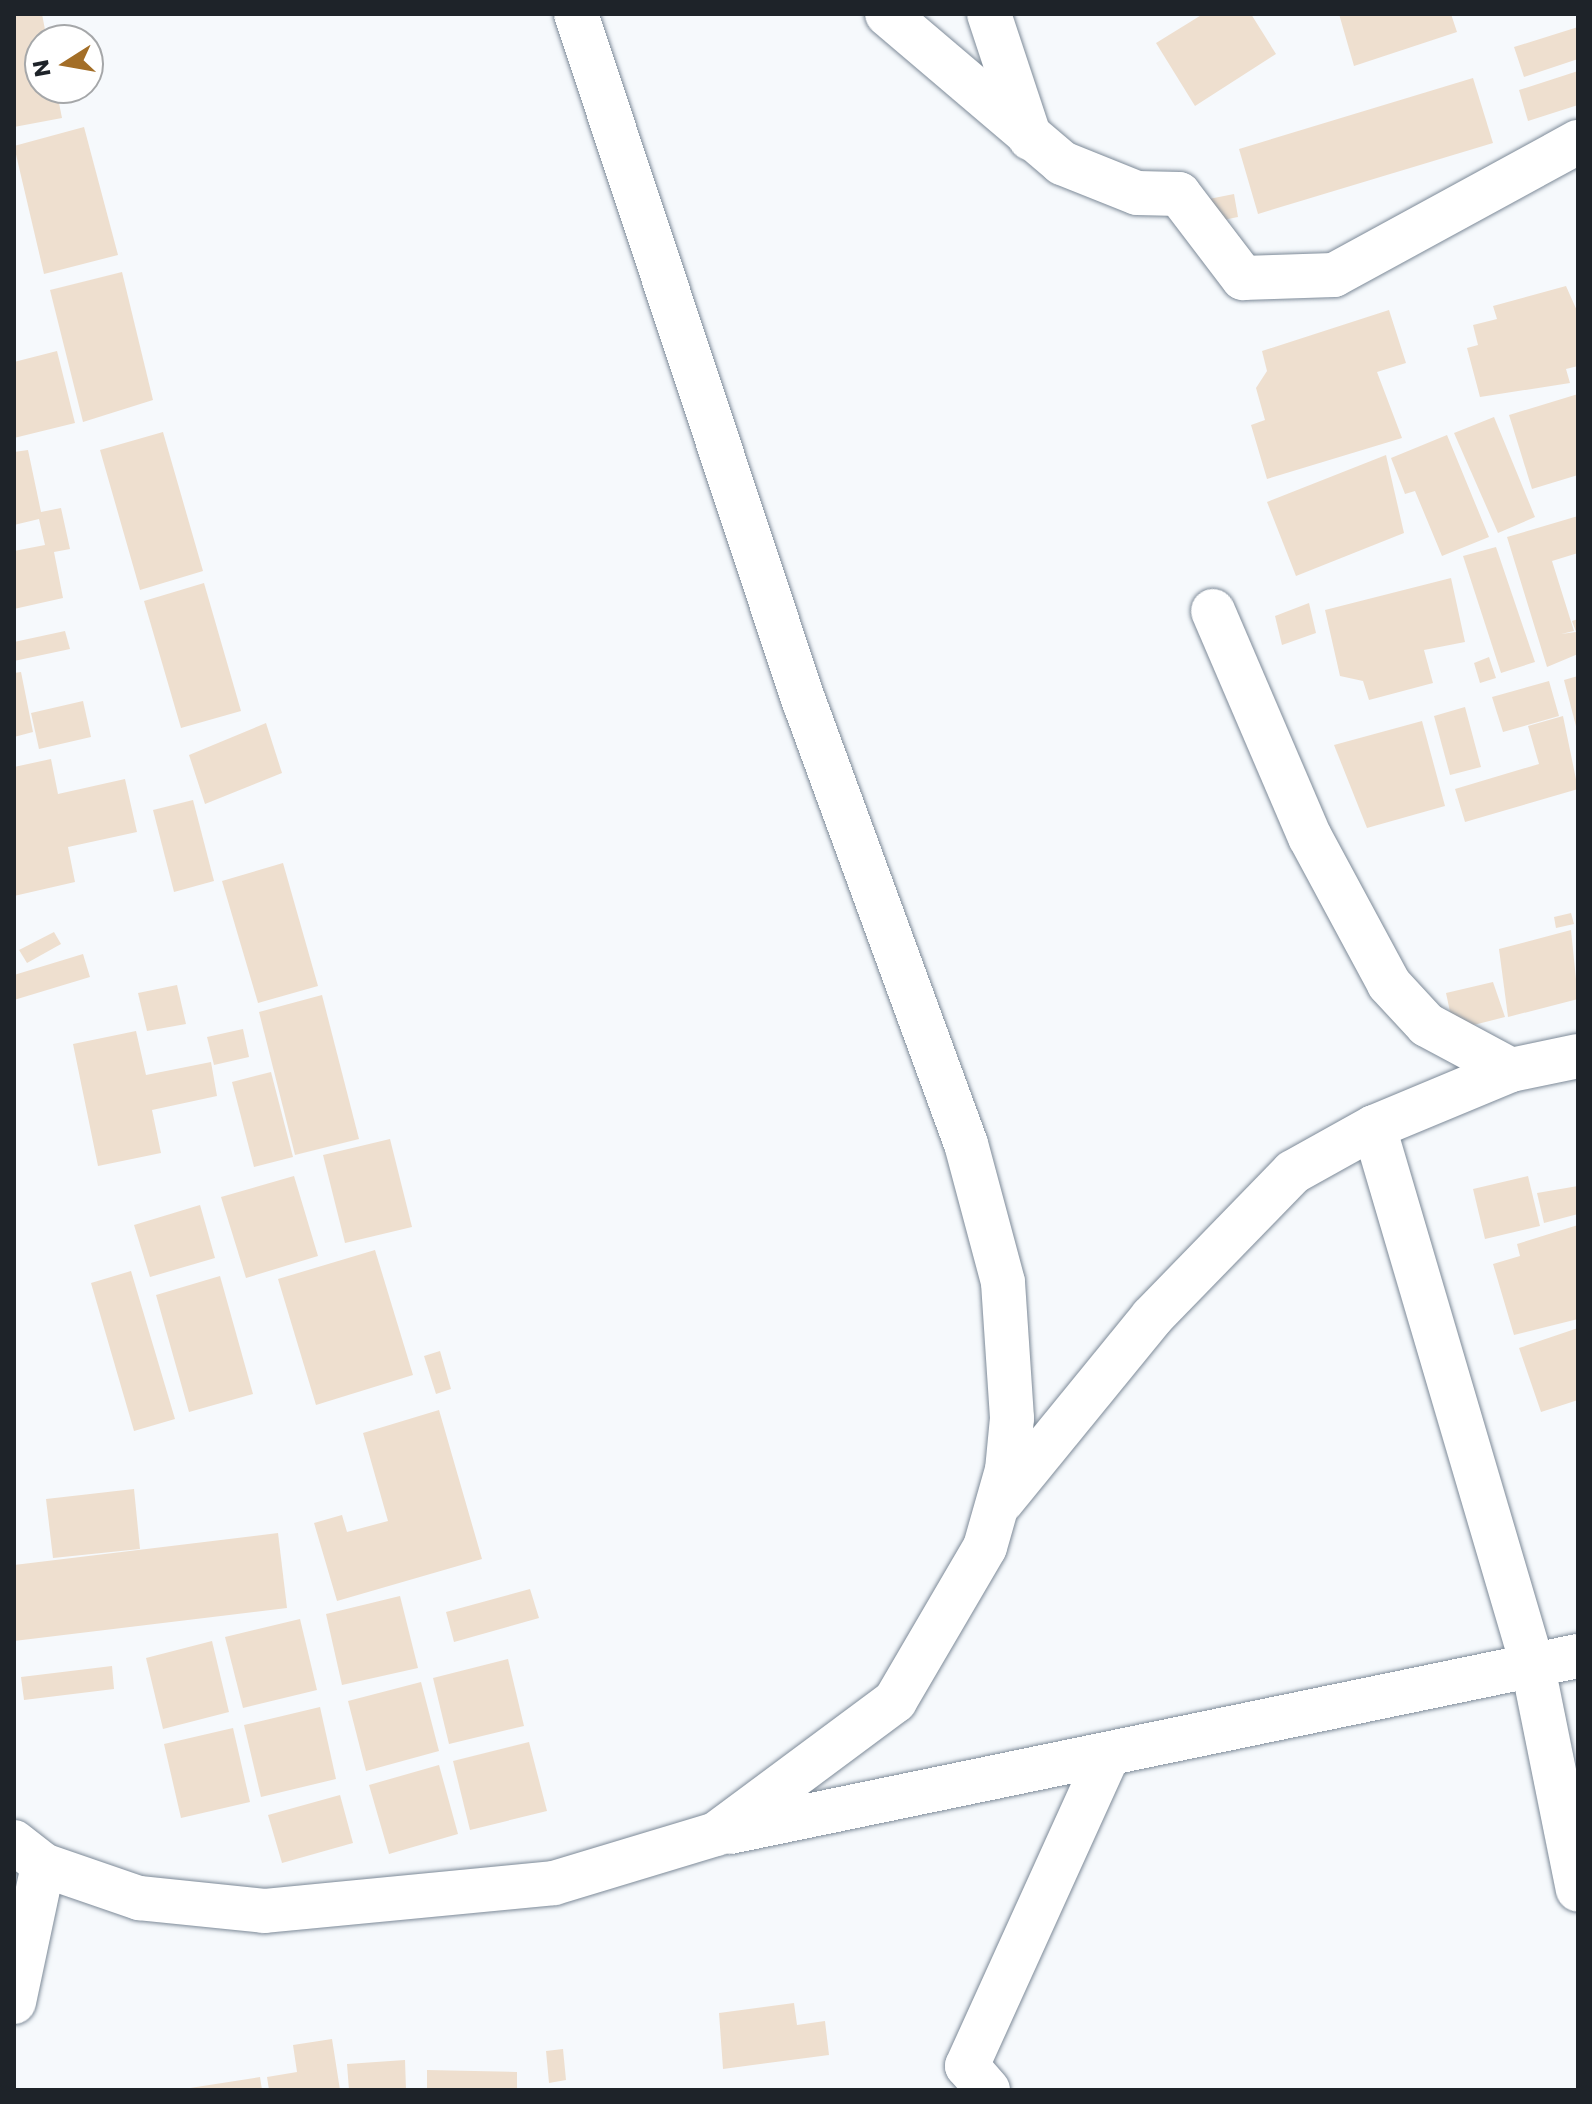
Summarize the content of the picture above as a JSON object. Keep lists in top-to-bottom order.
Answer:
{
  "north": "left"
}
